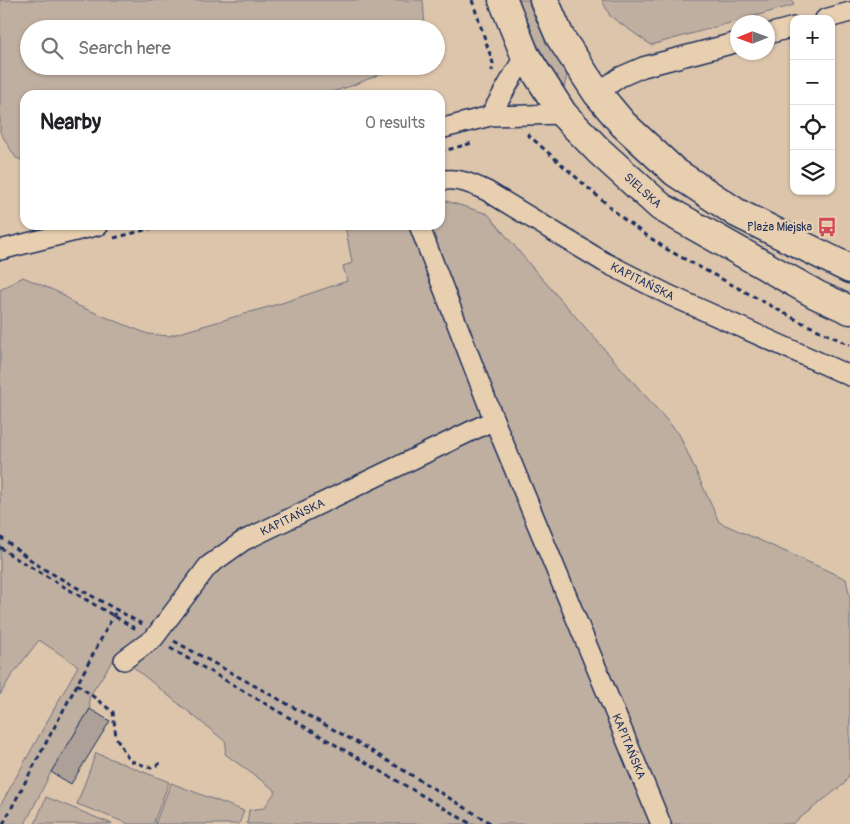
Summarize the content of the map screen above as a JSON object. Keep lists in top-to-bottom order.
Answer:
{
  "streets": {
    "main road": ["SIELSKA"],
    "street": ["KAPITAŃSKA"]
  },
  "places": {
    "bus stop": ["Plaża Miejska"]
  },
  "north": "left",
  "page": {
    "map_buttons": ["+", "−"],
    "search": "Search here",
    "heading": ["Nearby", "0 results"]
  }
}
